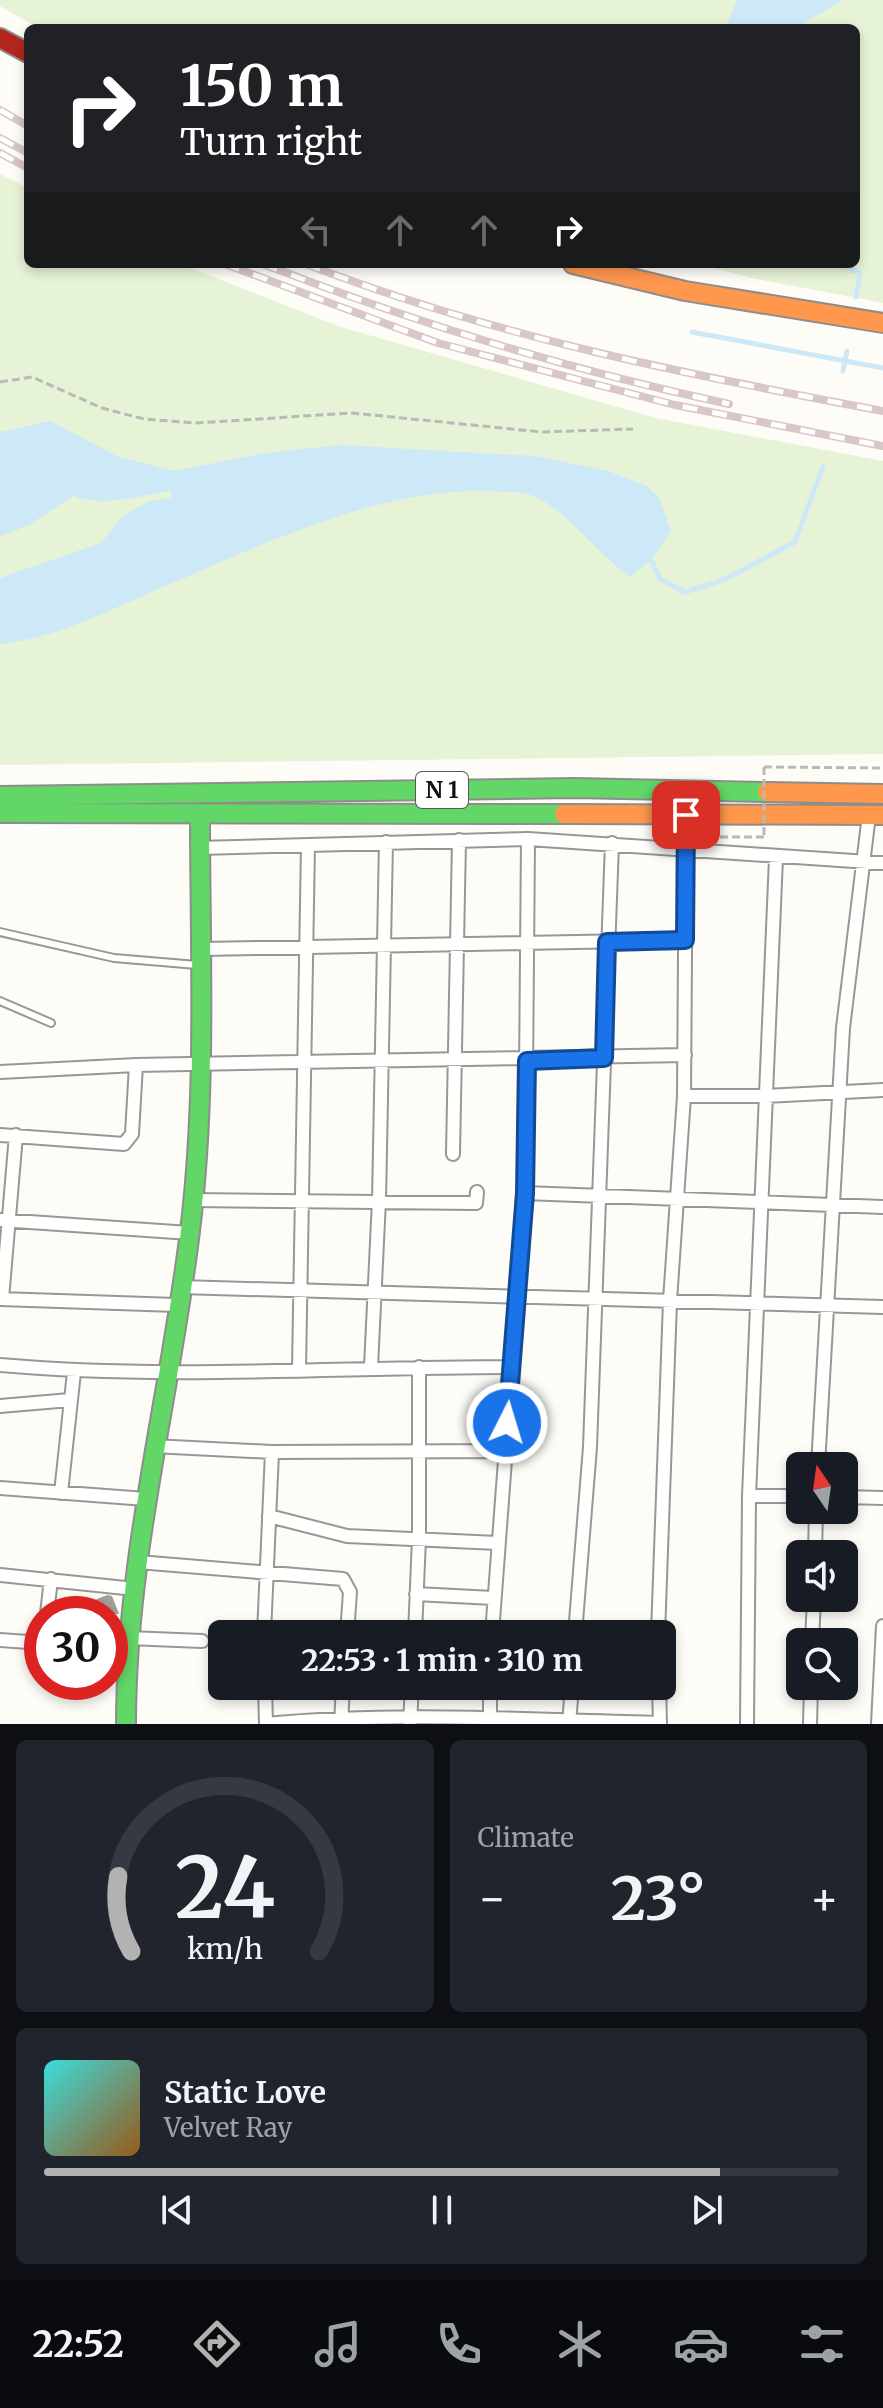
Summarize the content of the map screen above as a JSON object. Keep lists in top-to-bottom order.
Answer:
{
  "streets": {
    "main road": ["N 1"]
  },
  "north": "top",
  "page": {
    "turn": ["150 m", "Turn right"],
    "limit": "30",
    "trip": "22:53 · 1 min · 310 m",
    "tile": "Climate",
    "heat": ["−", "23°", "+"],
    "song": ["Static Love", "Velvet Ray"],
    "tabs": "22:52",
    "gauge": ["24", "km/h"]
  }
}
